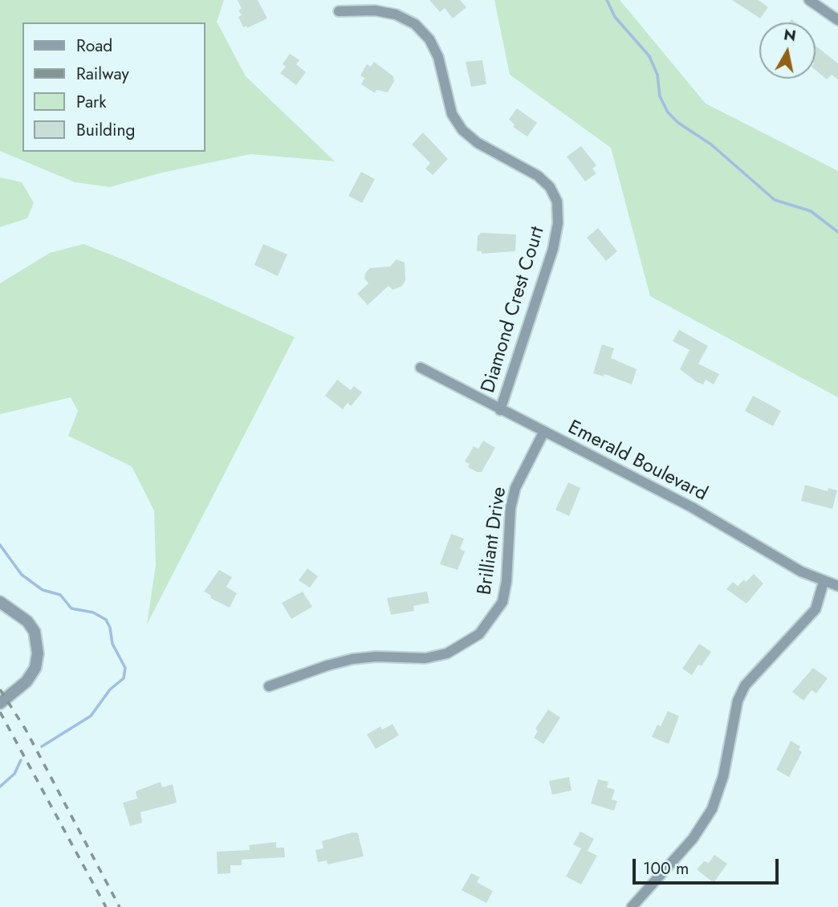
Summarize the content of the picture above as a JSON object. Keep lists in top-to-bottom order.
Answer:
{
  "streets": {
    "street": ["Diamond Crest Court", "Emerald Boulevard", "Brilliant Drive"]
  },
  "crossings": [
    ["Diamond Crest Court", "Emerald Boulevard"],
    ["Emerald Boulevard", "Brilliant Drive"]
  ],
  "legend": [
    "Road",
    "Railway",
    "Park",
    "Building"
  ],
  "scale_bar": "100 m",
  "north": "top"
}
